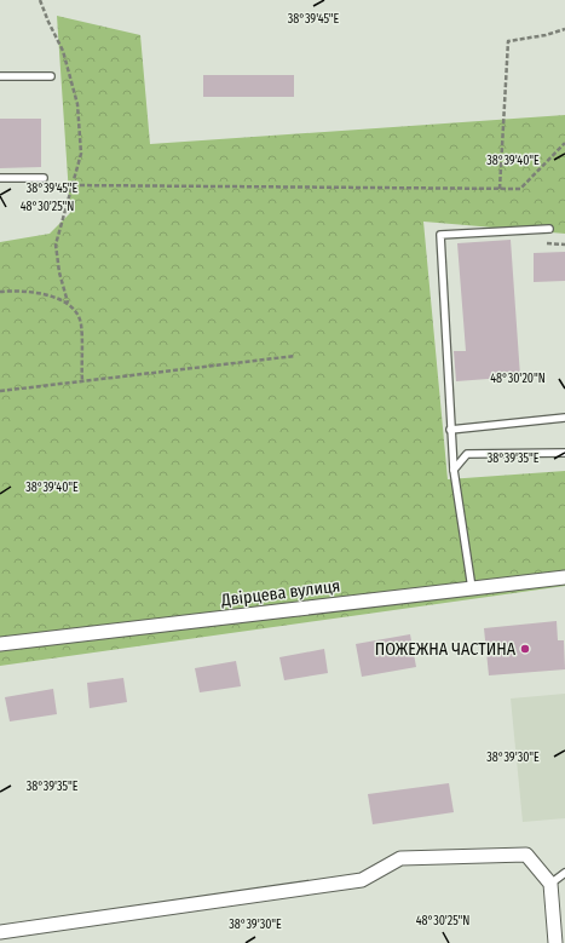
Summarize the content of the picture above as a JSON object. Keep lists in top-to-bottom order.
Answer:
{
  "streets": {
    "street": ["Двірцева вулиця"]
  },
  "places": ["ПОЖЕЖНА ЧАСТИНА"],
  "coordinates": [
    "38°39'45\"E",
    "38°39'40\"E",
    "48°30'25\"N",
    "48°30'20\"N",
    "38°39'35\"E",
    "38°39'30\"E"
  ]
}
